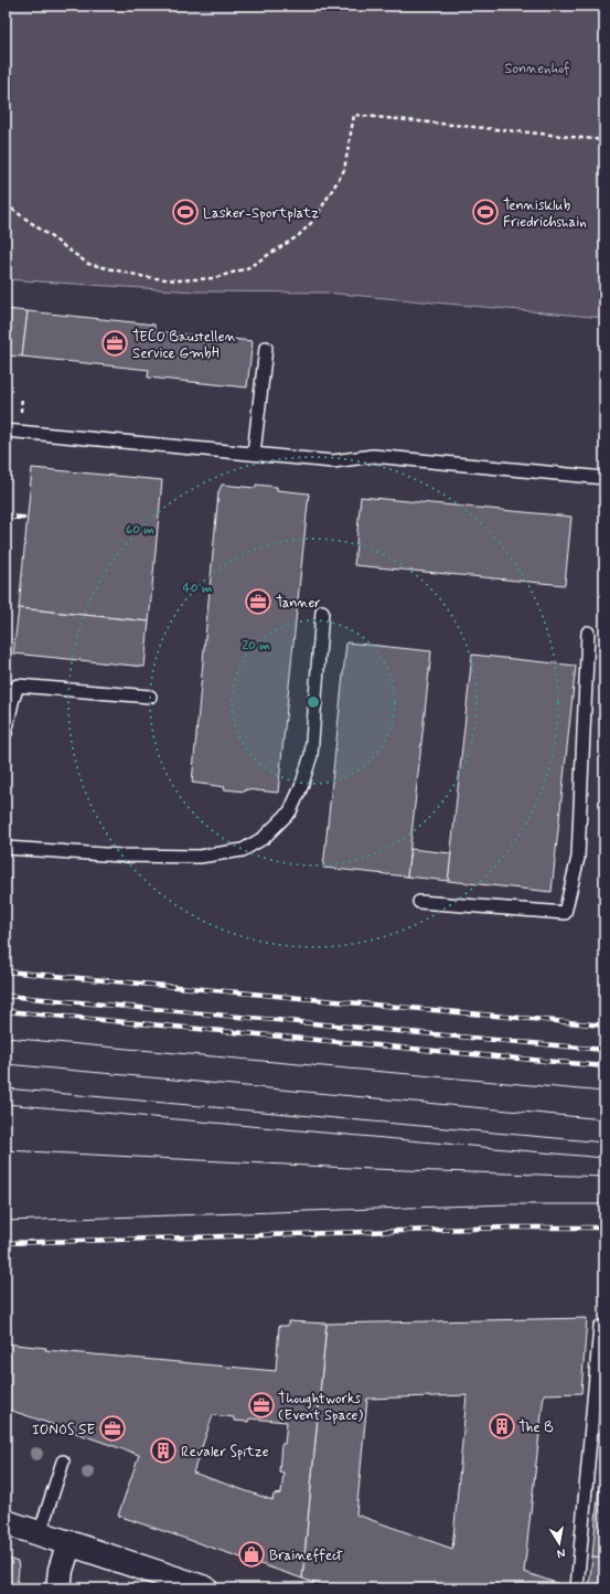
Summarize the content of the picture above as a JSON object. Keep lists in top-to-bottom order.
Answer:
{
  "parks": ["Sonnenhof"],
  "places": {
    "sports": ["Lasker-Sportplatz", "Tennisklub Friedrichshain"],
    "office": [
      "TECO Baustellen Service GmbH",
      "Tanner",
      "Thoughtworks (Event Space)",
      "IONOS SE"
    ],
    "building": ["The B", "Revaler Spitze"],
    "shop": ["Braineffect"]
  },
  "north": "bottom",
  "rings": ["60 m", "40 m", "20 m"]
}
